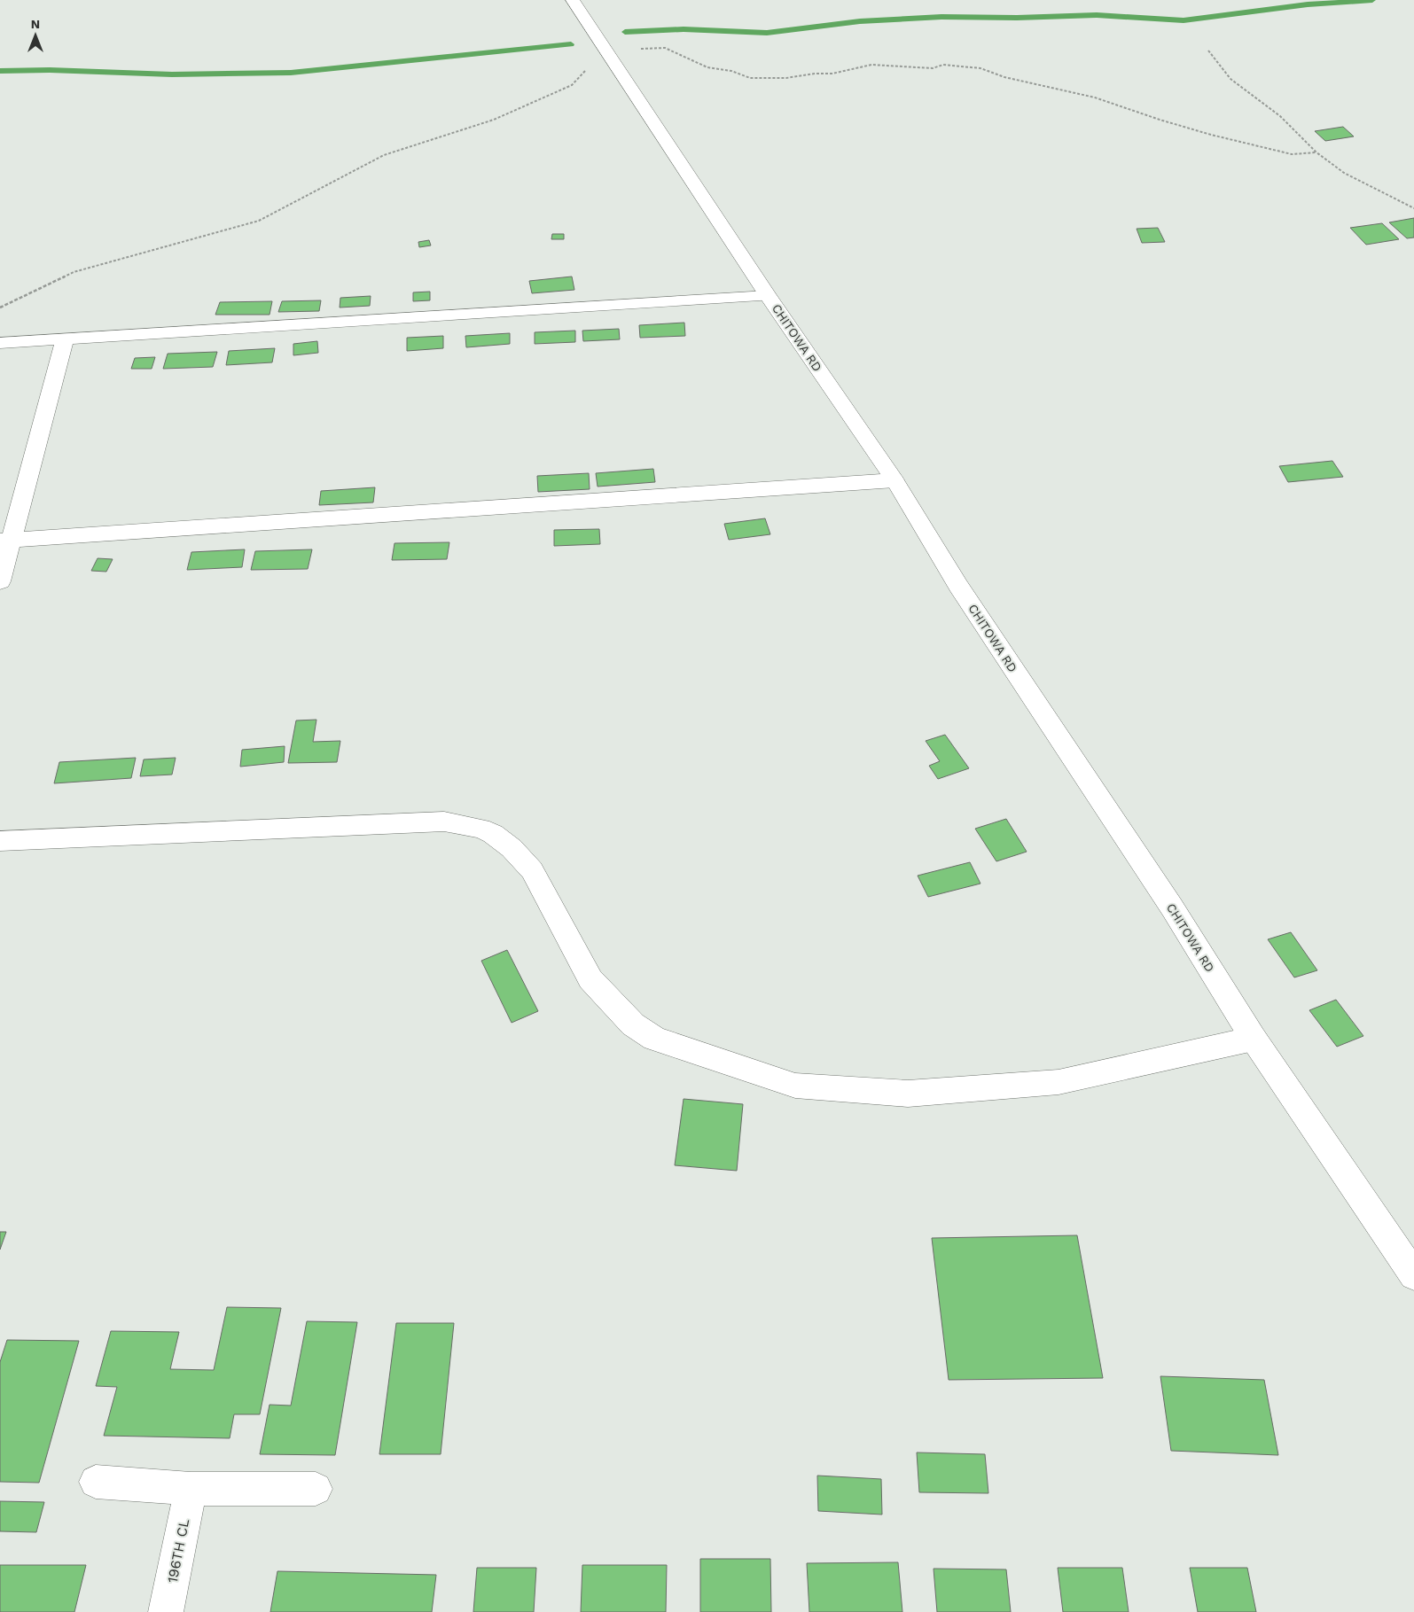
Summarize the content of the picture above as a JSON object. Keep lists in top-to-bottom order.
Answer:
{
  "streets": {
    "street": ["CHITOWA RD", "196TH CL"]
  },
  "north": "top"
}
